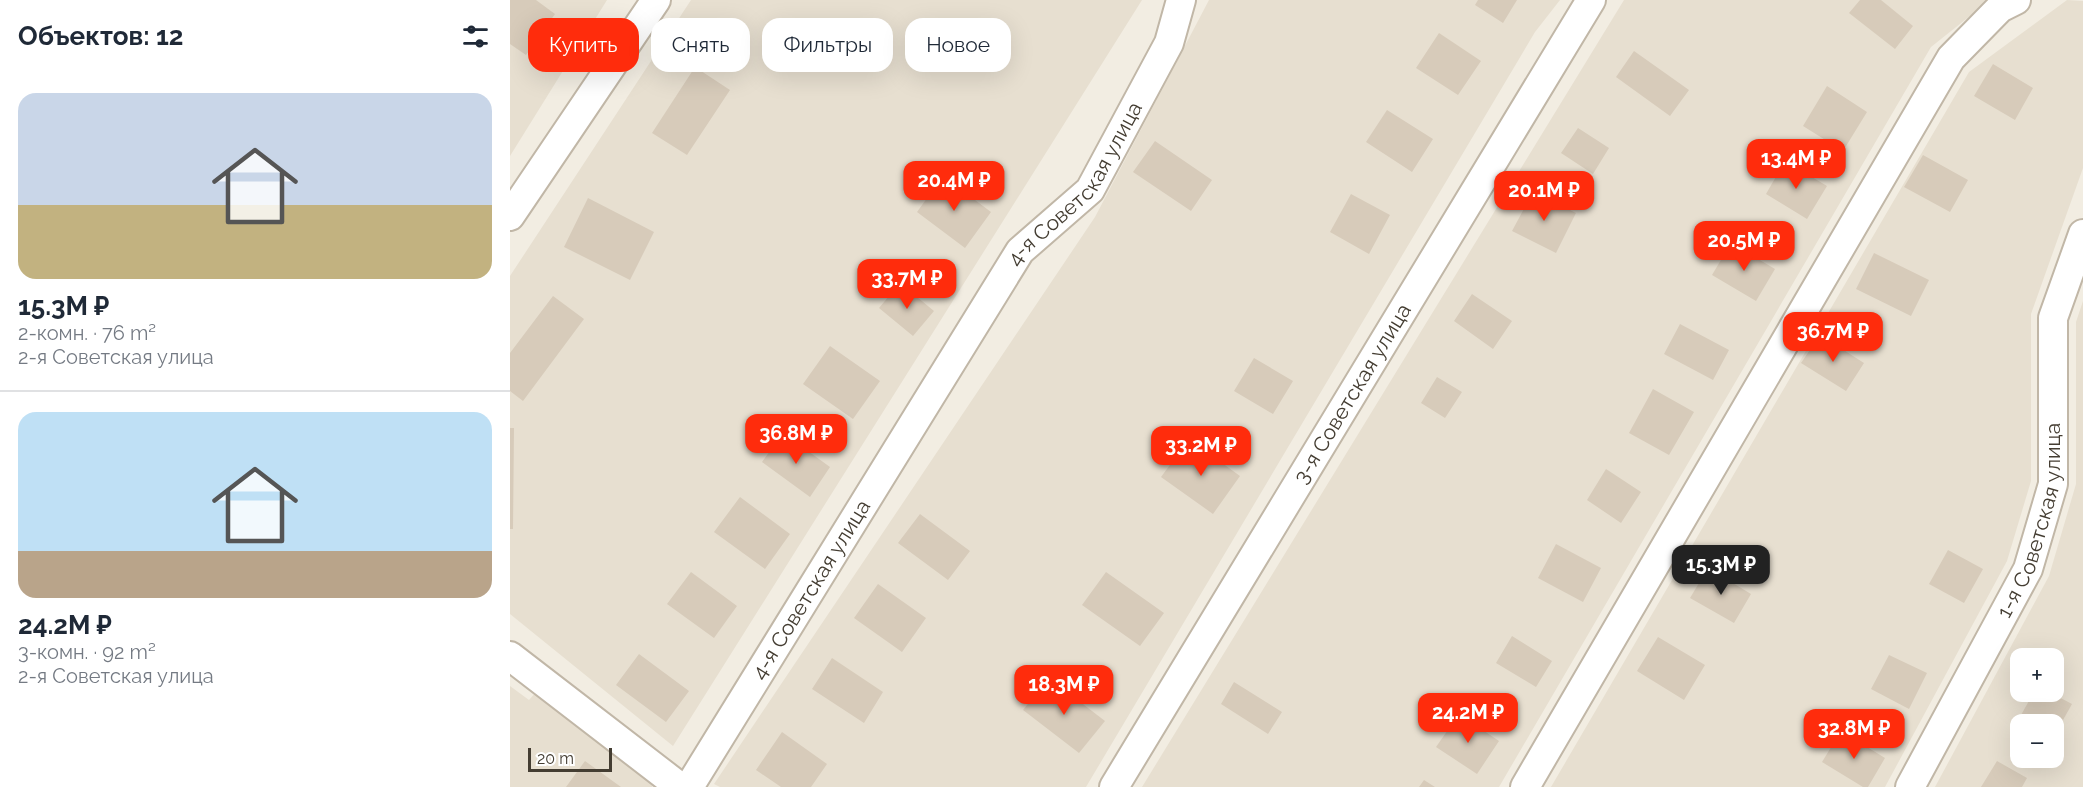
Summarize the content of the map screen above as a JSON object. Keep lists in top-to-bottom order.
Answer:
{
  "streets": {
    "street": ["4-я Советская улица", "3-я Советская улица", "1-я Советская улица"]
  },
  "scale_bar": "20 m",
  "page": {
    "heading": "Объектов: 12",
    "chip": [
      "Купить",
      "Снять",
      "Фильтры",
      "Новое"
    ],
    "list": [
      {
        "name": "15.3M ₽",
        "note": "2-комн. · 76 m² · 2-я Советская улица"
      },
      {
        "name": "24.2M ₽",
        "note": "3-комн. · 92 m² · 2-я Советская улица"
      }
    ],
    "price": [
      "13.4M ₽",
      "20.4M ₽",
      "20.1M ₽",
      "20.5M ₽",
      "33.7M ₽",
      "36.7M ₽",
      "36.8M ₽",
      "33.2M ₽",
      "15.3M ₽",
      "18.3M ₽",
      "24.2M ₽",
      "32.8M ₽"
    ],
    "map_buttons": ["+", "−"],
    "scale": "20 m"
  }
}
